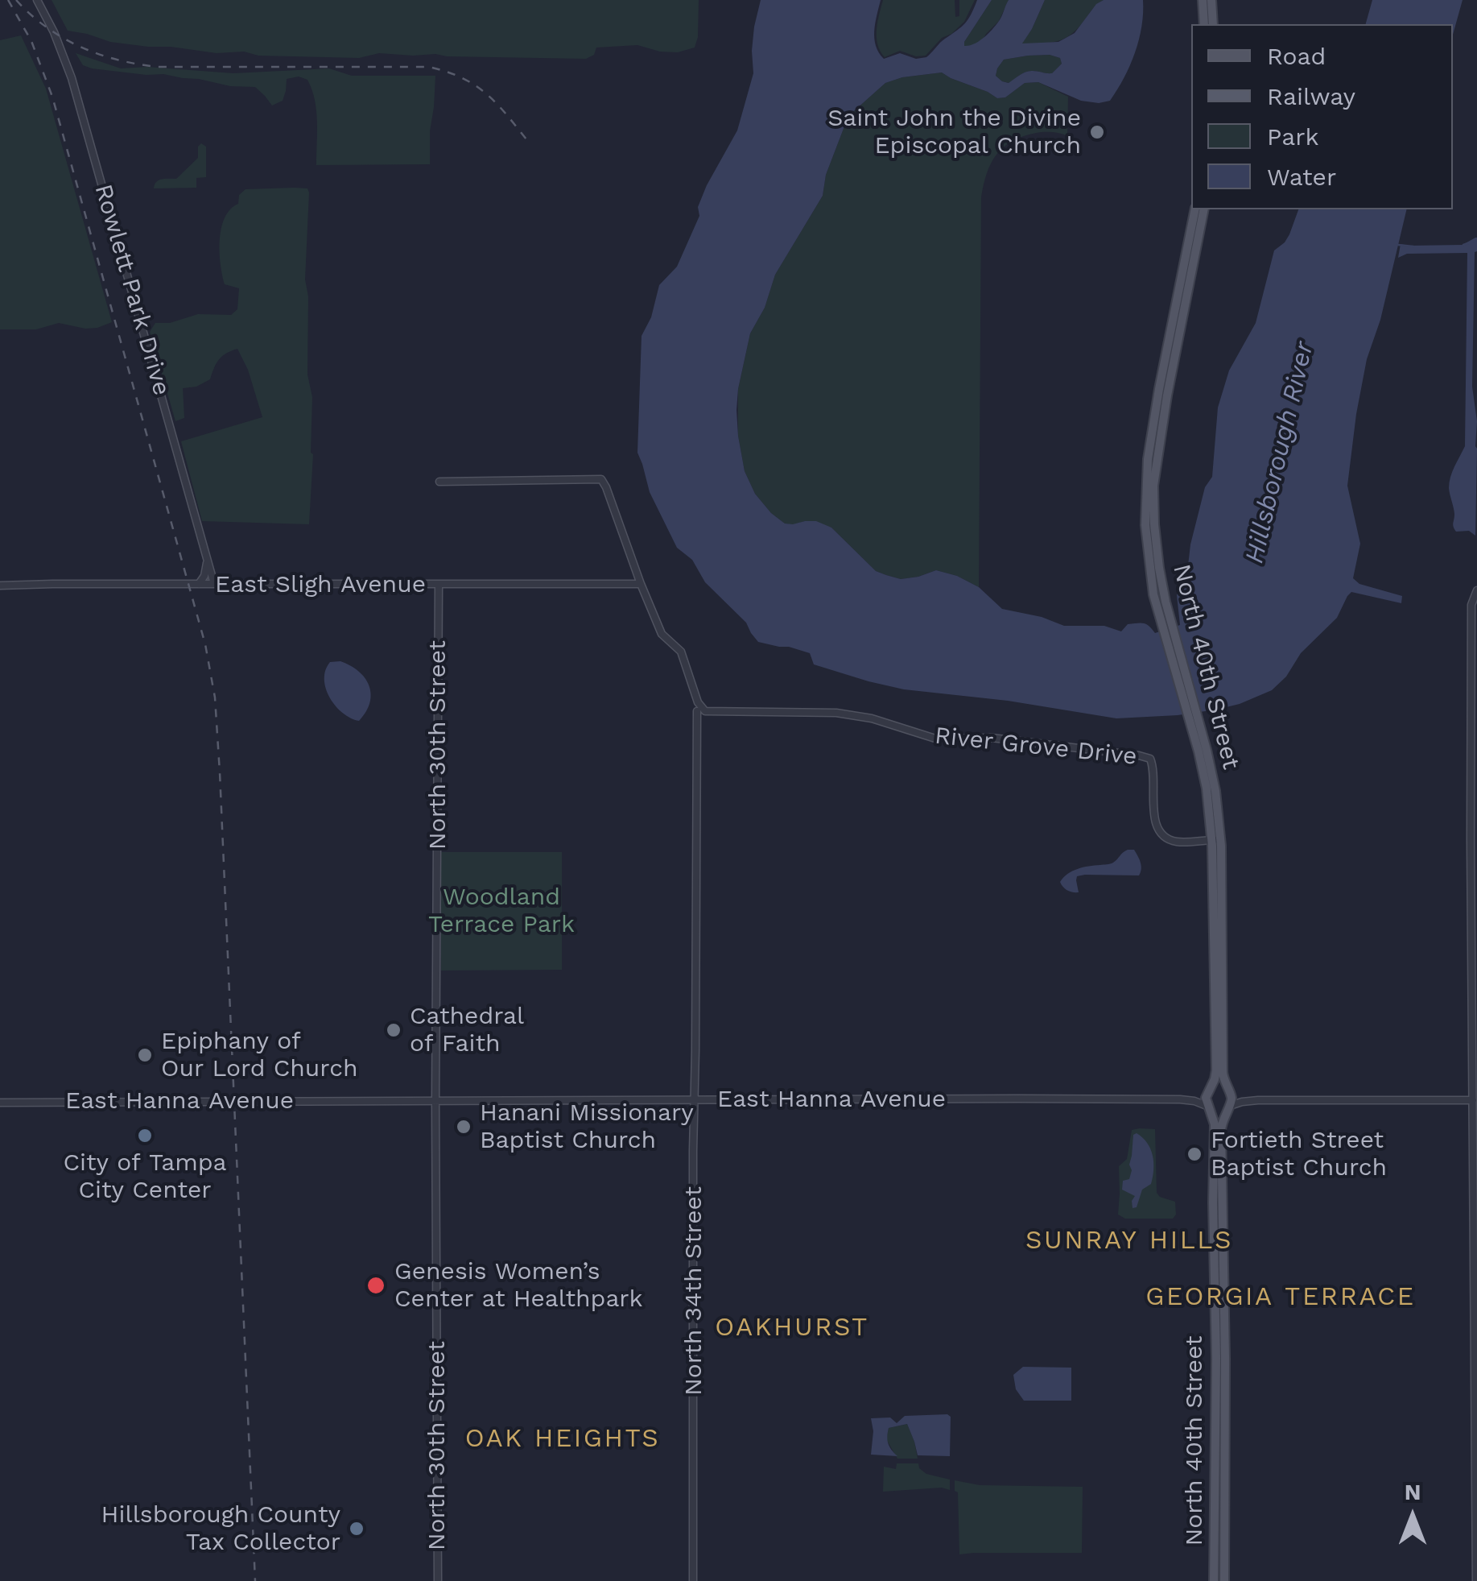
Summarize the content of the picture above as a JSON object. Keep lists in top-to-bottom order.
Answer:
{
  "streets": {
    "main road": ["North 40th Street"],
    "street": [
      "Rowlett Park Drive",
      "East Sligh Avenue",
      "North 30th Street",
      "River Grove Drive",
      "East Hanna Avenue",
      "North 34th Street"
    ]
  },
  "crossings": [
    ["Rowlett Park Drive", "East Sligh Avenue"],
    ["East Sligh Avenue", "North 30th Street"],
    ["East Sligh Avenue", "River Grove Drive"],
    ["North 40th Street", "River Grove Drive"],
    ["North 40th Street", "East Hanna Avenue"],
    ["North 30th Street", "East Hanna Avenue"],
    ["East Hanna Avenue", "North 34th Street"]
  ],
  "districts": [
    "SUNRAY HILLS",
    "GEORGIA TERRACE",
    "OAKHURST",
    "OAK HEIGHTS"
  ],
  "water": ["Hillsborough River"],
  "parks": ["Woodland Terrace Park"],
  "places": [
    "Saint John the Divine Episcopal Church",
    "Cathedral of Faith",
    "Epiphany of Our Lord Church",
    "Hanani Missionary Baptist Church",
    "City of Tampa City Center",
    "Fortieth Street Baptist Church",
    "Genesis Women’s Center at Healthpark",
    "Hillsborough County Tax Collector"
  ],
  "legend": [
    "Road",
    "Railway",
    "Park",
    "Water"
  ],
  "north": "top"
}
